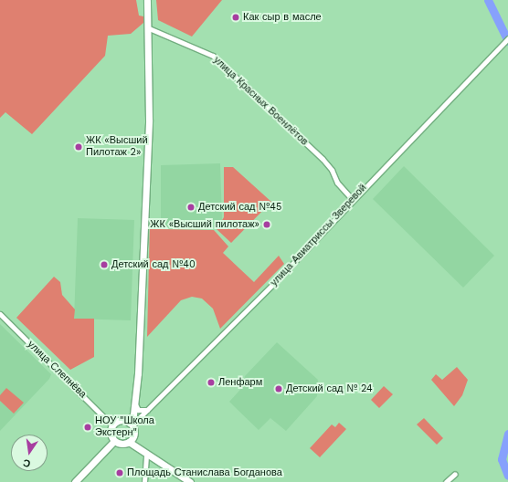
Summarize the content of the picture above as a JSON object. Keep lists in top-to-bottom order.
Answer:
{
  "streets": {
    "street": ["улица Красных Военлётов", "улица Авиатриссы Зверевой", "улица Слепнёва"]
  },
  "crossings": [
    ["улица Красных Военлётов", "улица Авиатриссы Зверевой"],
    ["улица Авиатриссы Зверевой", "улица Слепнёва"]
  ],
  "places": [
    "Как сыр в масле",
    "ЖК «Высший Пилотаж 2»",
    "Детский сад №45",
    "ЖК «Высший пилотаж»",
    "Детский сад №40",
    "Ленфарм",
    "Детский сад № 24",
    "НОУ \"Школа Экстерн\"",
    "Площадь Станислава Богданова"
  ],
  "north": "bottom"
}
